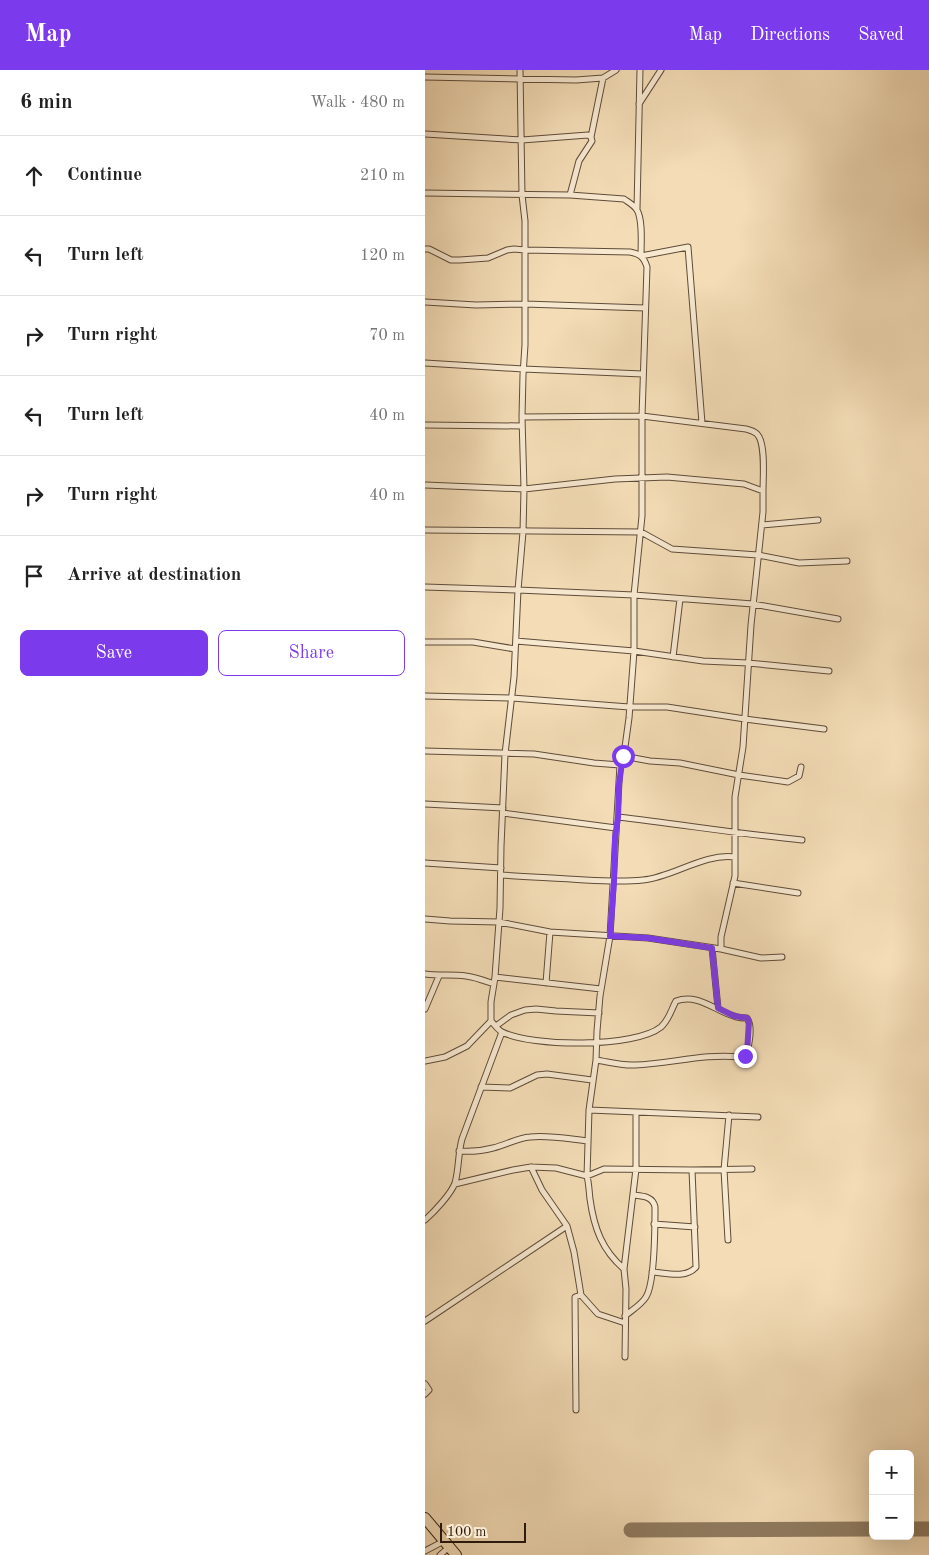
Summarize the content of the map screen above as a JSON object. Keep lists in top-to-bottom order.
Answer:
{
  "scale_bar": "100 m",
  "page": {
    "header": "Map",
    "nav": ["Map", "Directions", "Saved"],
    "heading": ["6 min", "Walk · 480 m"],
    "list": [
      ["Continue", "210 m"],
      ["Turn left", "120 m"],
      ["Turn right", "70 m"],
      ["Turn left", "40 m"],
      ["Turn right", "40 m"],
      "Arrive at destination"
    ],
    "buttons": ["Save", "Share"],
    "map_buttons": ["+", "−"],
    "scale": "100 m"
  }
}
